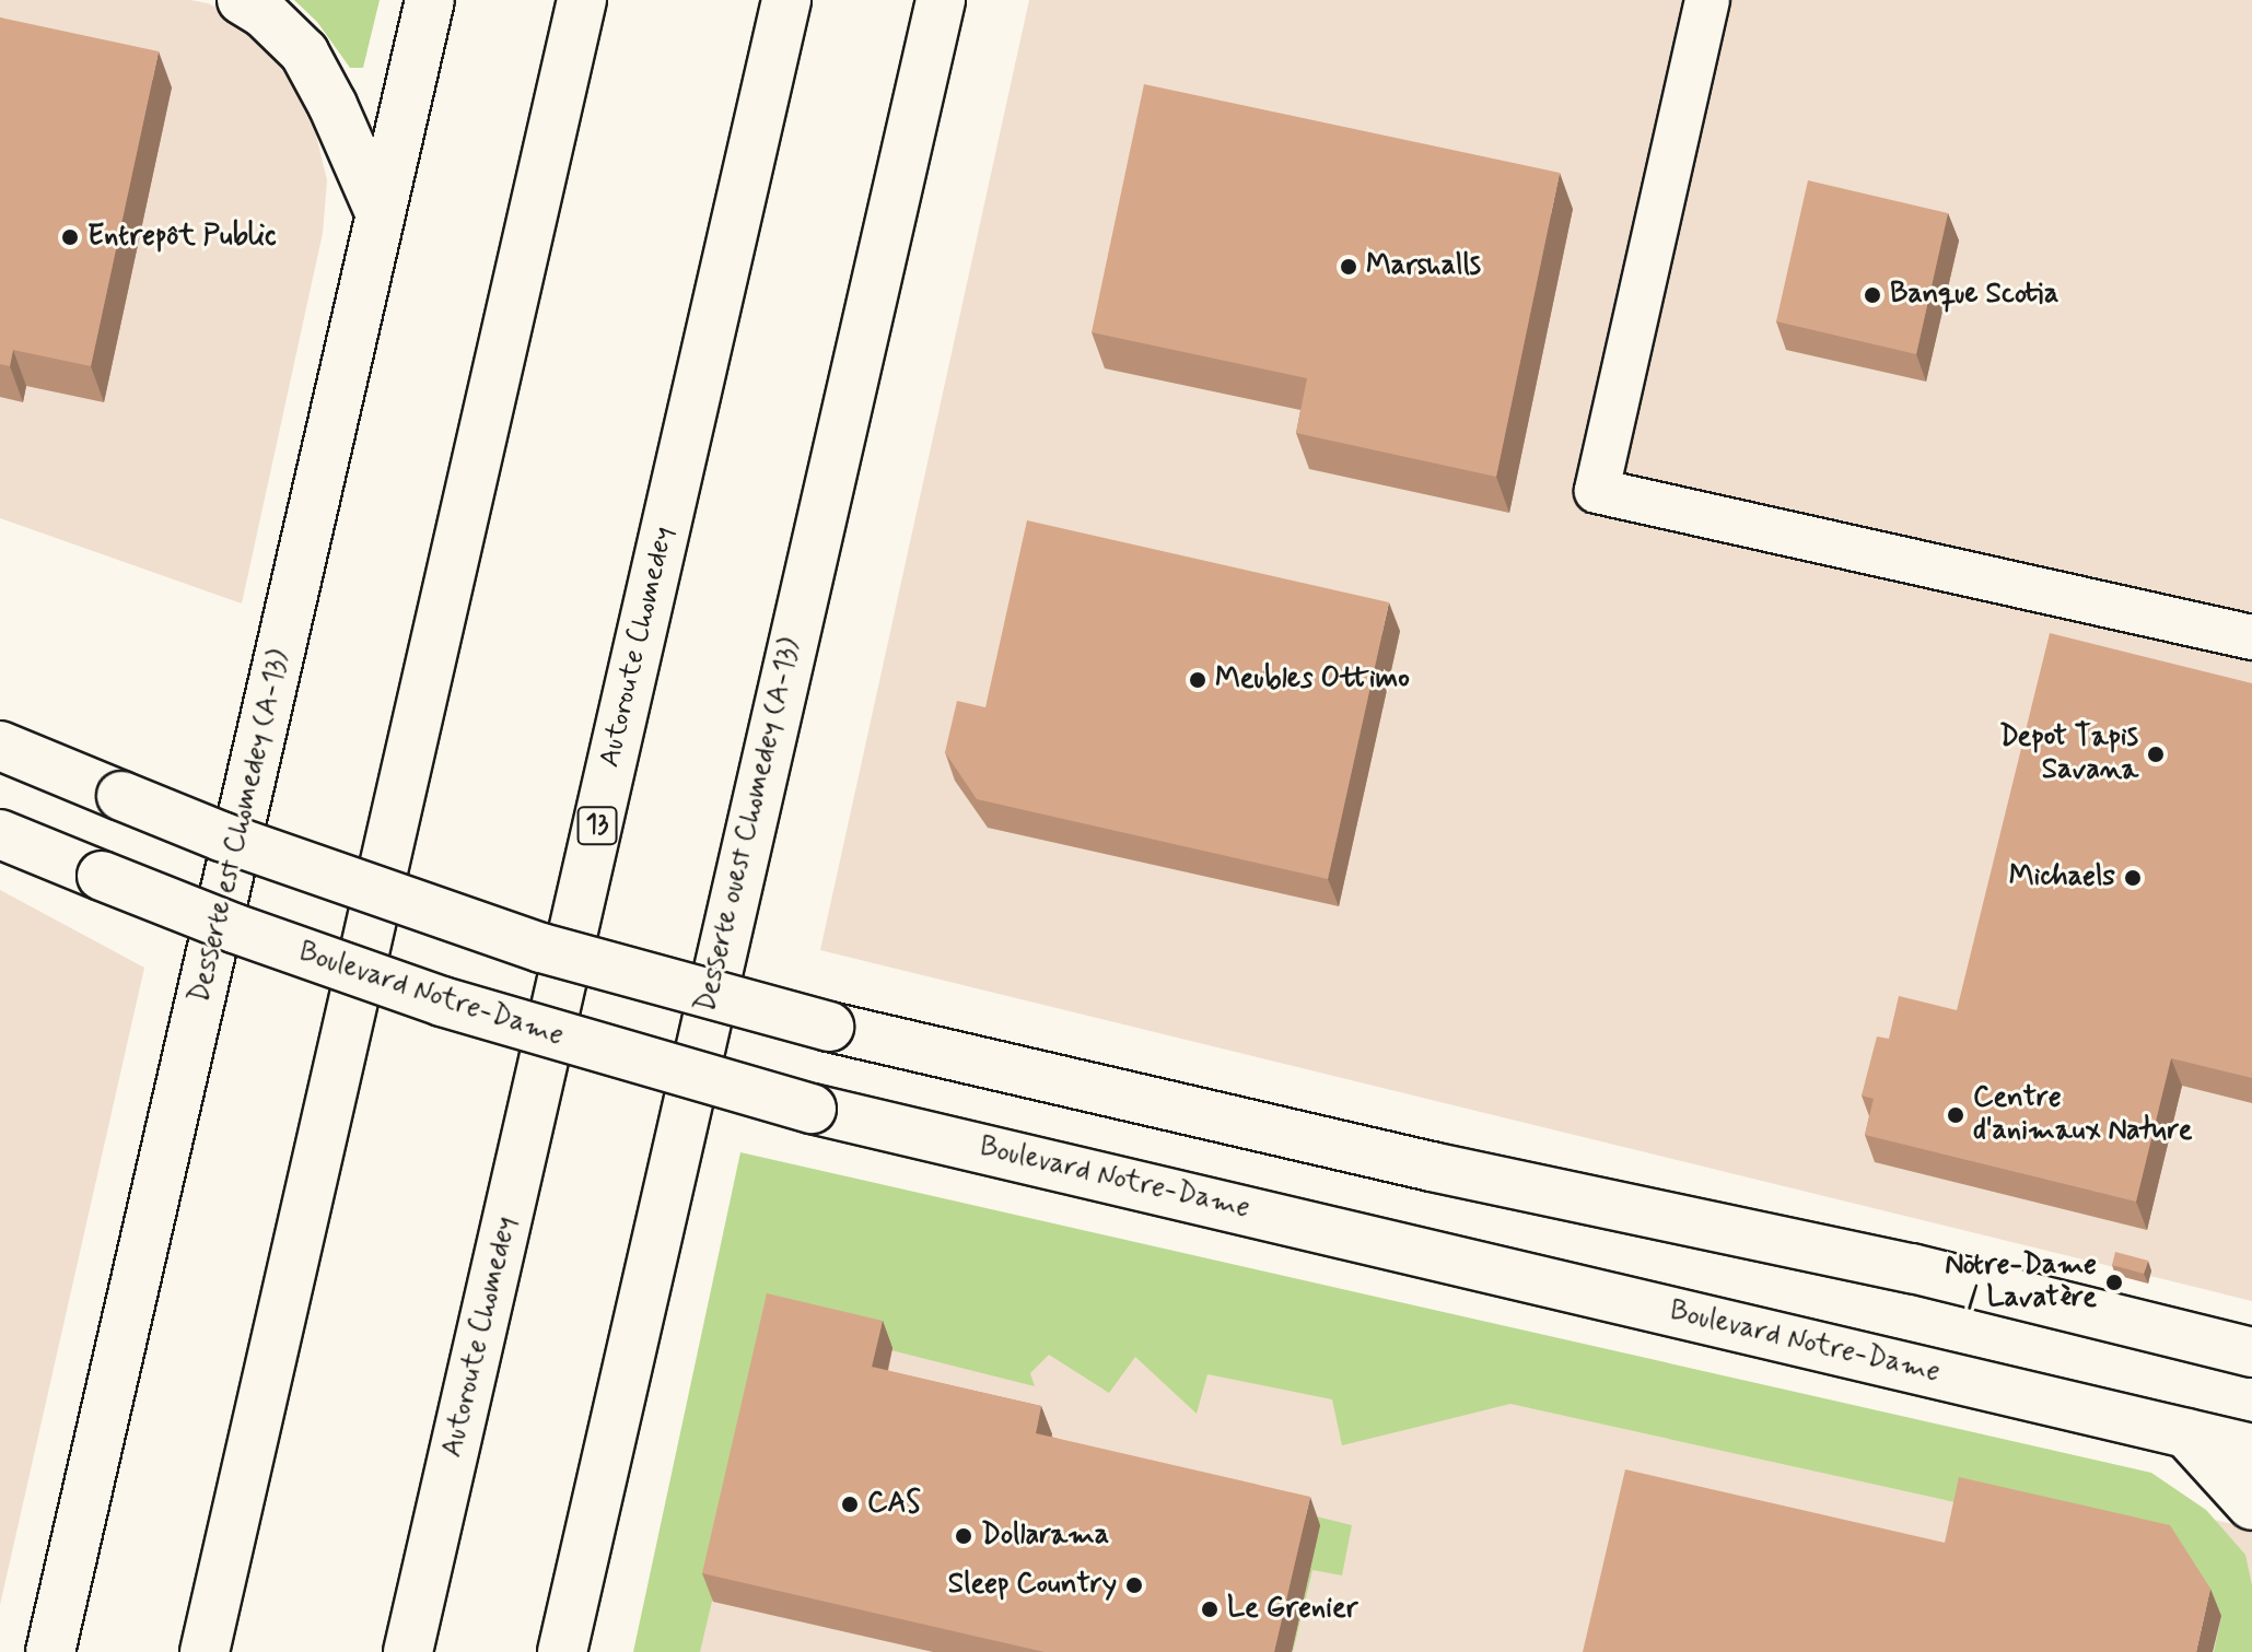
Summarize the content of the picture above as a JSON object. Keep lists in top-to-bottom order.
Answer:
{
  "streets": {
    "main road": [
      "Autoroute Chomedey",
      "13",
      "Desserte ouest Chomedey (A-13)",
      "Desserte est Chomedey (A-13)",
      "Boulevard Notre-Dame"
    ]
  },
  "places": [
    "Entrepôt Public",
    "Marshalls",
    "Banque Scotia",
    "Meubles Ottimo",
    "Depot Tapis Savana",
    "Michaels",
    "Centre d'animaux Nature",
    "Notre-Dame / Lavatère",
    "CAS",
    "Dollarama",
    "Sleep Country",
    "Le Grenier"
  ]
}
